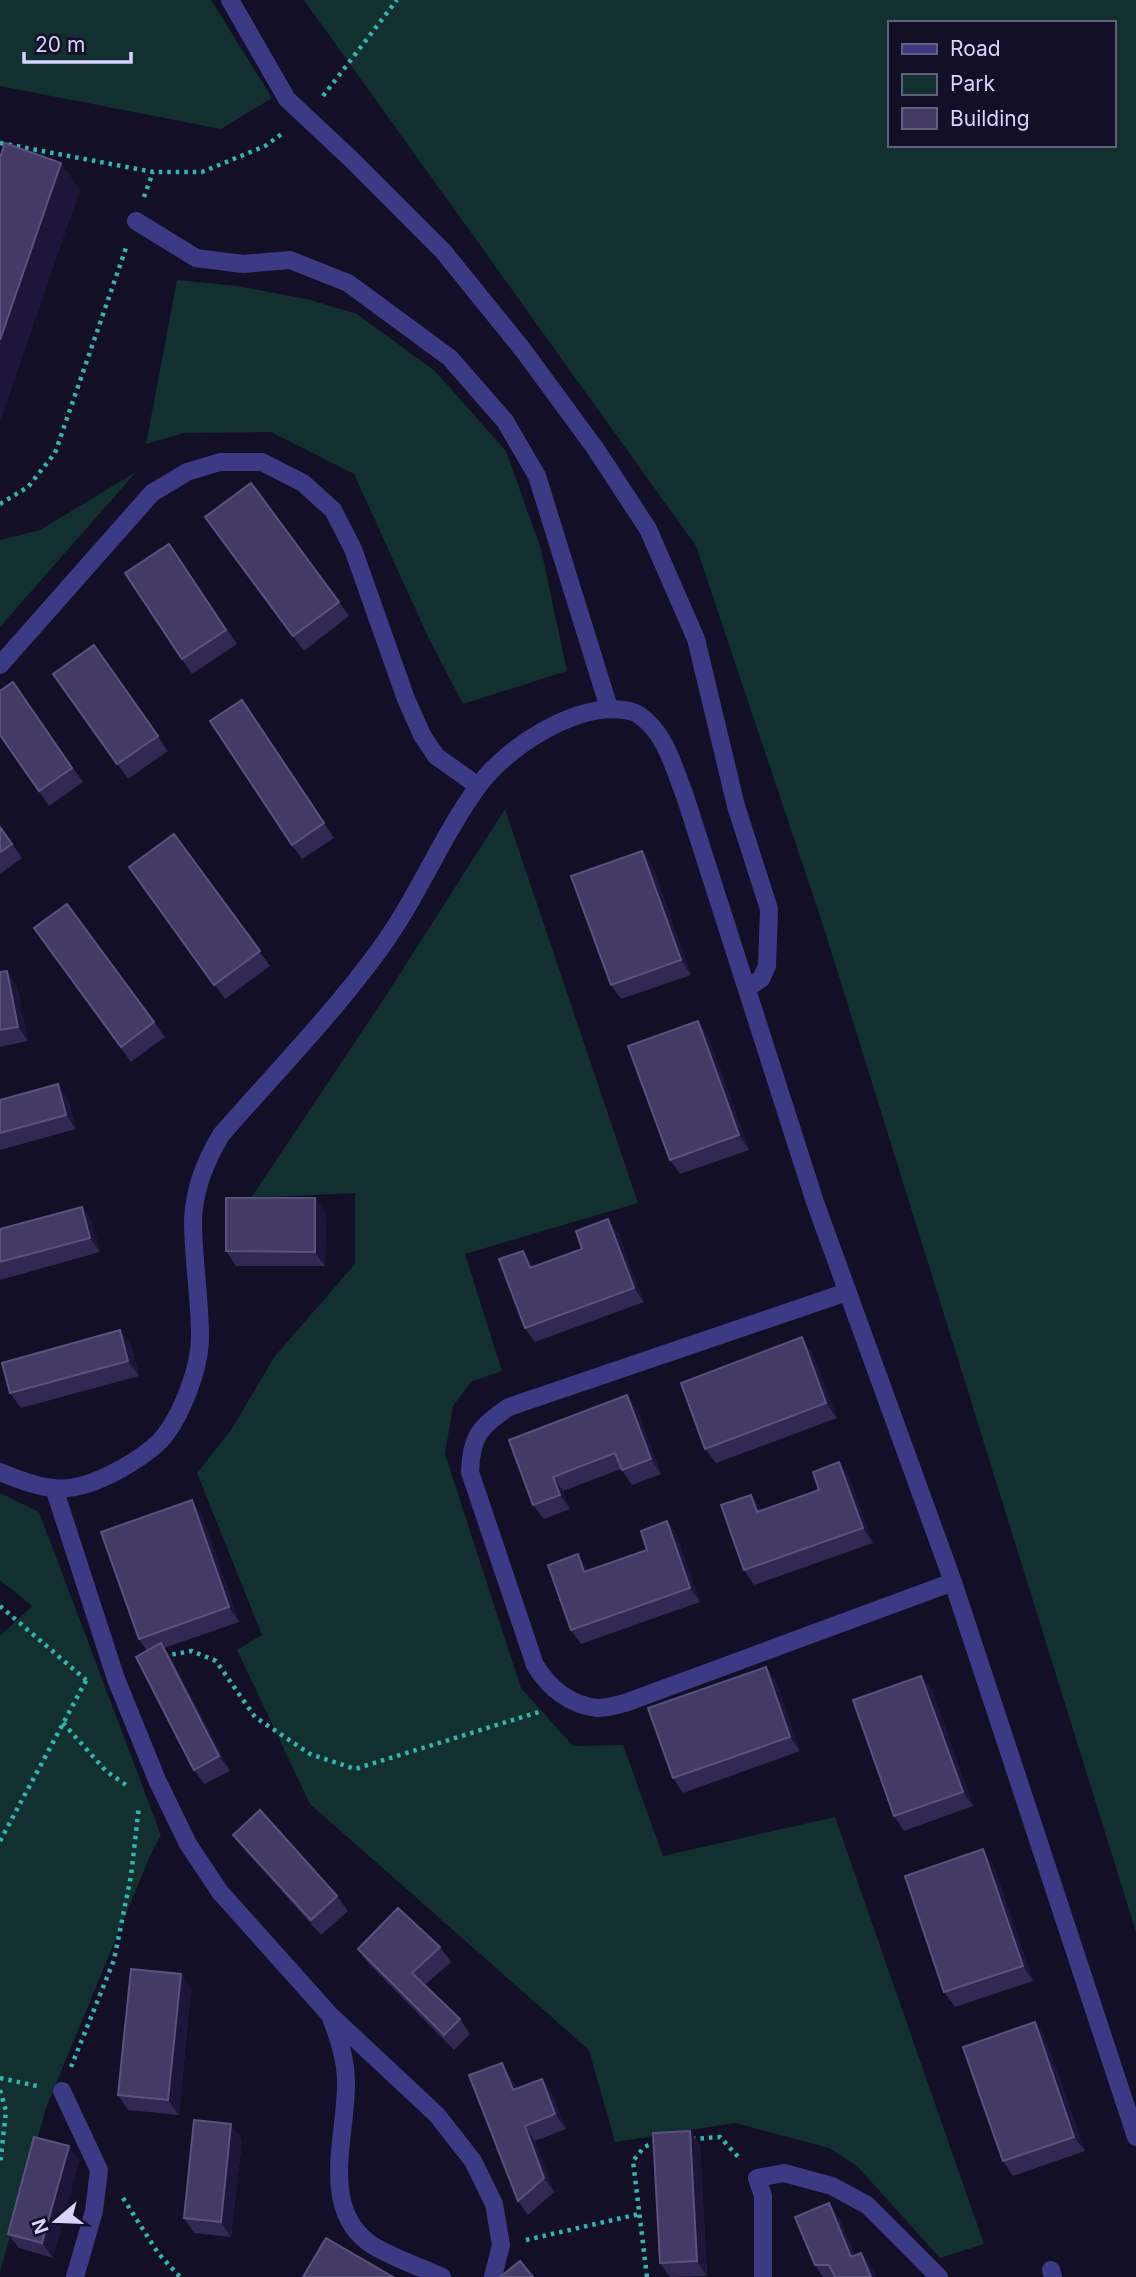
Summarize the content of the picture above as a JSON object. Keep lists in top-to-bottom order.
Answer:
{
  "legend": ["Road", "Park", "Building"],
  "scale_bar": "20 m",
  "north": "left"
}
